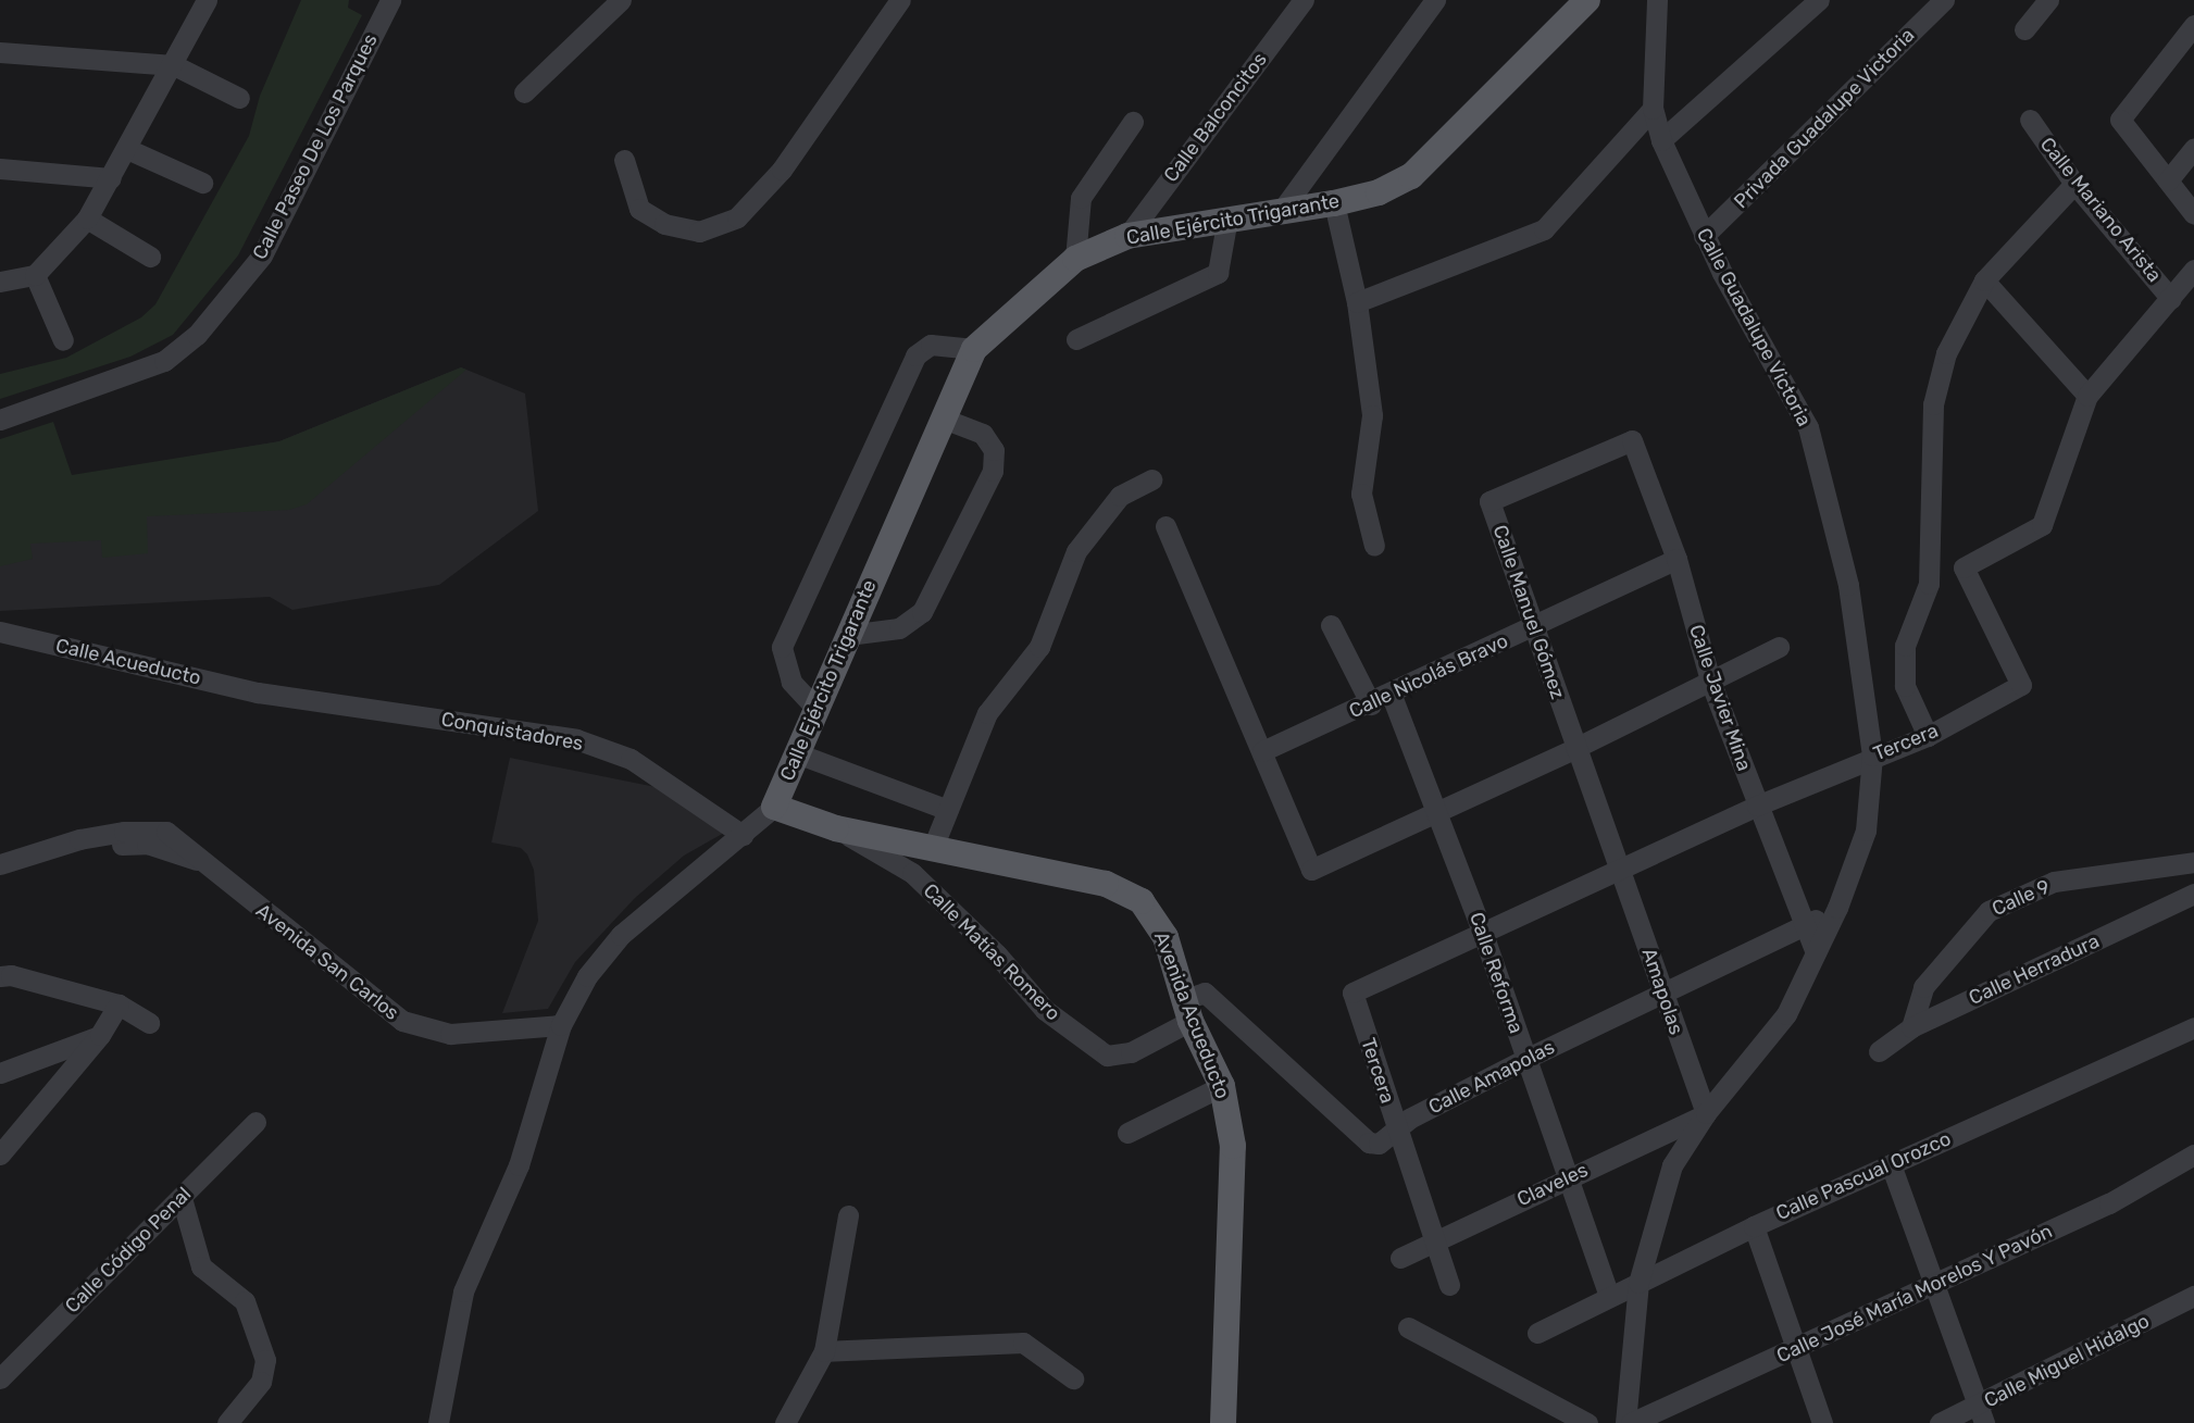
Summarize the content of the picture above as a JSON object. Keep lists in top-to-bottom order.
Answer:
{
  "streets": {
    "main road": ["Calle Ejército Trigarante", "Avenida Acueducto"],
    "street": [
      "Calle Balconcitos",
      "Privada Guadalupe Victoria",
      "Calle Paseo De Los Parques",
      "Calle Mariano Arista",
      "Calle Guadalupe Victoria",
      "Calle Manuel Gómez",
      "Calle Acueducto",
      "Calle Nicolás Bravo",
      "Calle Javier Mina",
      "Conquistadores",
      "Tercera",
      "Calle 9",
      "Calle Matías Romero",
      "Avenida San Carlos",
      "Calle Herradura",
      "Calle Reforma",
      "Amapolas",
      "Calle Amapolas",
      "Calle Pascual Orozco",
      "Claveles",
      "Calle Código Penal",
      "Calle José María Morelos Y Pavón",
      "Calle Miguel Hidalgo"
    ]
  },
  "crossings": [
    ["Calle Balconcitos", "Calle Ejército Trigarante"],
    ["Privada Guadalupe Victoria", "Calle Guadalupe Victoria"],
    ["Calle Ejército Trigarante", "Avenida Acueducto"],
    ["Calle Guadalupe Victoria", "Calle Javier Mina"],
    ["Calle Guadalupe Victoria", "Tercera"],
    ["Calle Guadalupe Victoria", "Amapolas"],
    ["Calle Guadalupe Victoria", "Calle Amapolas"],
    ["Calle Guadalupe Victoria", "Calle Pascual Orozco"],
    ["Calle Guadalupe Victoria", "Claveles"],
    ["Calle Guadalupe Victoria", "Calle José María Morelos Y Pavón"],
    ["Calle Manuel Gómez", "Calle Nicolás Bravo"],
    ["Calle Manuel Gómez", "Calle Javier Mina"],
    ["Calle Manuel Gómez", "Tercera"],
    ["Calle Manuel Gómez", "Amapolas"],
    ["Calle Acueducto", "Conquistadores"],
    ["Calle Nicolás Bravo", "Calle Javier Mina"],
    ["Calle Nicolás Bravo", "Calle Reforma"],
    ["Calle Javier Mina", "Tercera"],
    ["Calle Javier Mina", "Calle Amapolas"],
    ["Tercera", "Calle Reforma"],
    ["Tercera", "Amapolas"],
    ["Tercera", "Calle Amapolas"],
    ["Tercera", "Claveles"],
    ["Calle 9", "Calle Herradura"],
    ["Calle Matías Romero", "Avenida Acueducto"],
    ["Calle Matías Romero", "Calle Amapolas"],
    ["Calle Reforma", "Calle Amapolas"],
    ["Calle Reforma", "Calle Pascual Orozco"],
    ["Calle Reforma", "Claveles"],
    ["Amapolas", "Calle Amapolas"],
    ["Amapolas", "Claveles"],
    ["Avenida Acueducto", "Calle Amapolas"]
  ]
}
